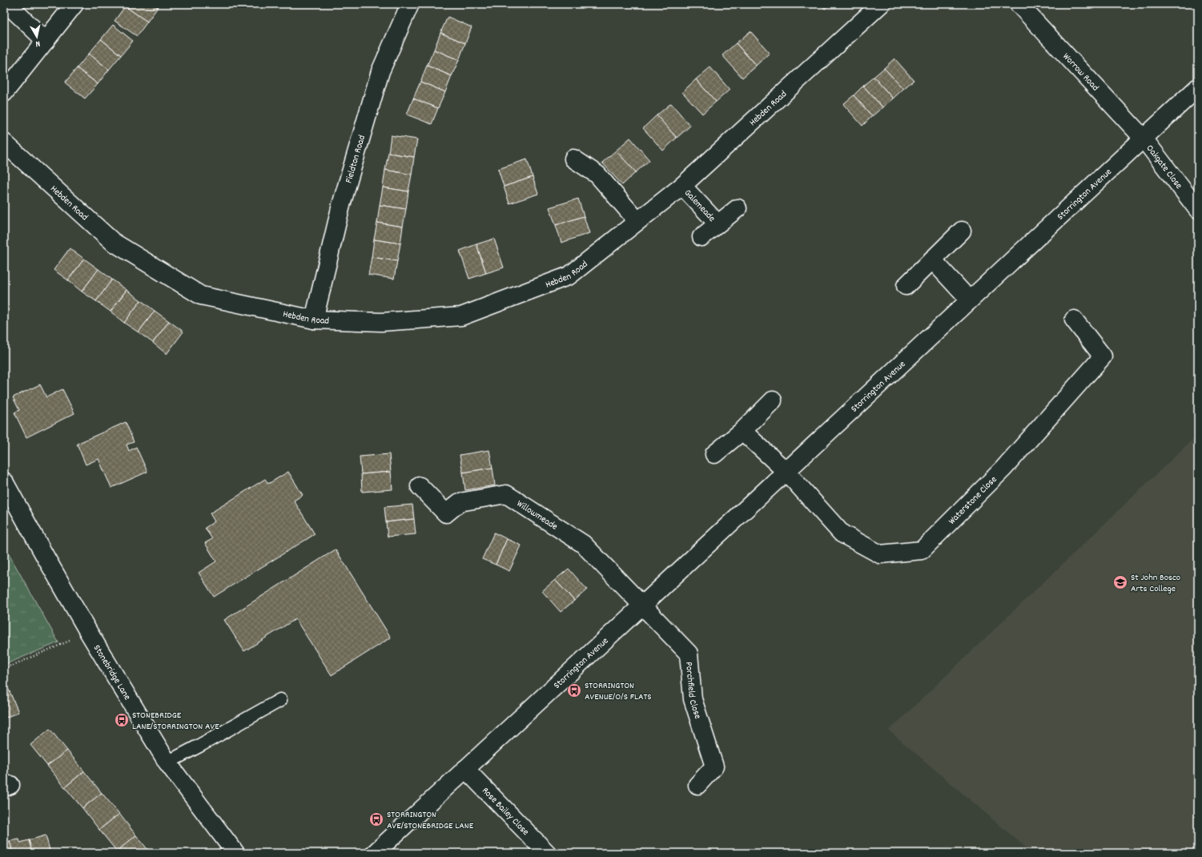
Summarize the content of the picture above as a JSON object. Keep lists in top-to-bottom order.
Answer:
{
  "streets": {
    "street": [
      "Worrow Road",
      "Hebden Road",
      "Fieldton Road",
      "Oakgate Close",
      "Storrington Avenue",
      "Galemeade",
      "Waterstone Close",
      "Willowmeade",
      "Stonebridge Lane",
      "Porchfield Close",
      "Rose Bailey Close"
    ]
  },
  "crossings": [
    ["Worrow Road", "Oakgate Close"],
    ["Worrow Road", "Storrington Avenue"],
    ["Hebden Road", "Fieldton Road"],
    ["Hebden Road", "Galemeade"],
    ["Oakgate Close", "Storrington Avenue"],
    ["Storrington Avenue", "Waterstone Close"],
    ["Storrington Avenue", "Willowmeade"],
    ["Storrington Avenue", "Porchfield Close"],
    ["Storrington Avenue", "Rose Bailey Close"],
    ["Willowmeade", "Porchfield Close"]
  ],
  "places": {
    "school or university": ["St John Bosco Arts College"],
    "bus stop": ["STORRINGTON AVENUE/O/S FLATS", "STONEBRIDGE LANE/STORRINGTON AVE", "STORRINGTON AVE/STONEBRIDGE LANE"]
  },
  "north": "bottom"
}
